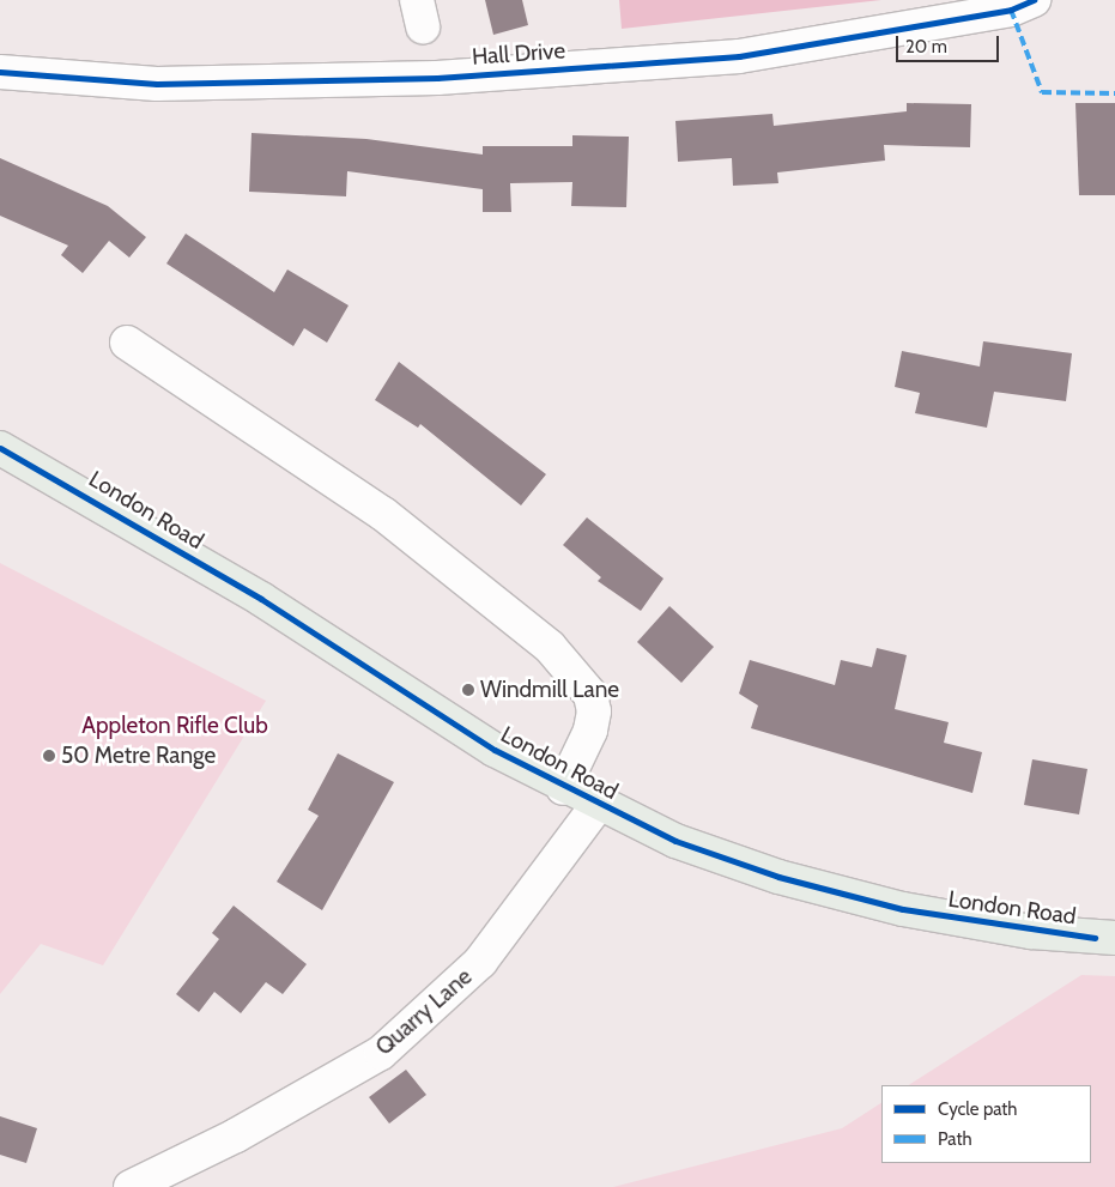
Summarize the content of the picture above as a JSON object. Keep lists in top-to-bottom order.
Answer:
{
  "streets": {
    "highway": ["London Road"],
    "street": ["Hall Drive", "Quarry Lane"]
  },
  "crossings": [
    ["London Road", "Quarry Lane"]
  ],
  "parks": ["Appleton Rifle Club"],
  "places": ["Windmill Lane", "50 Metre Range"],
  "legend": ["Cycle path", "Path"],
  "scale_bar": "20 m"
}
